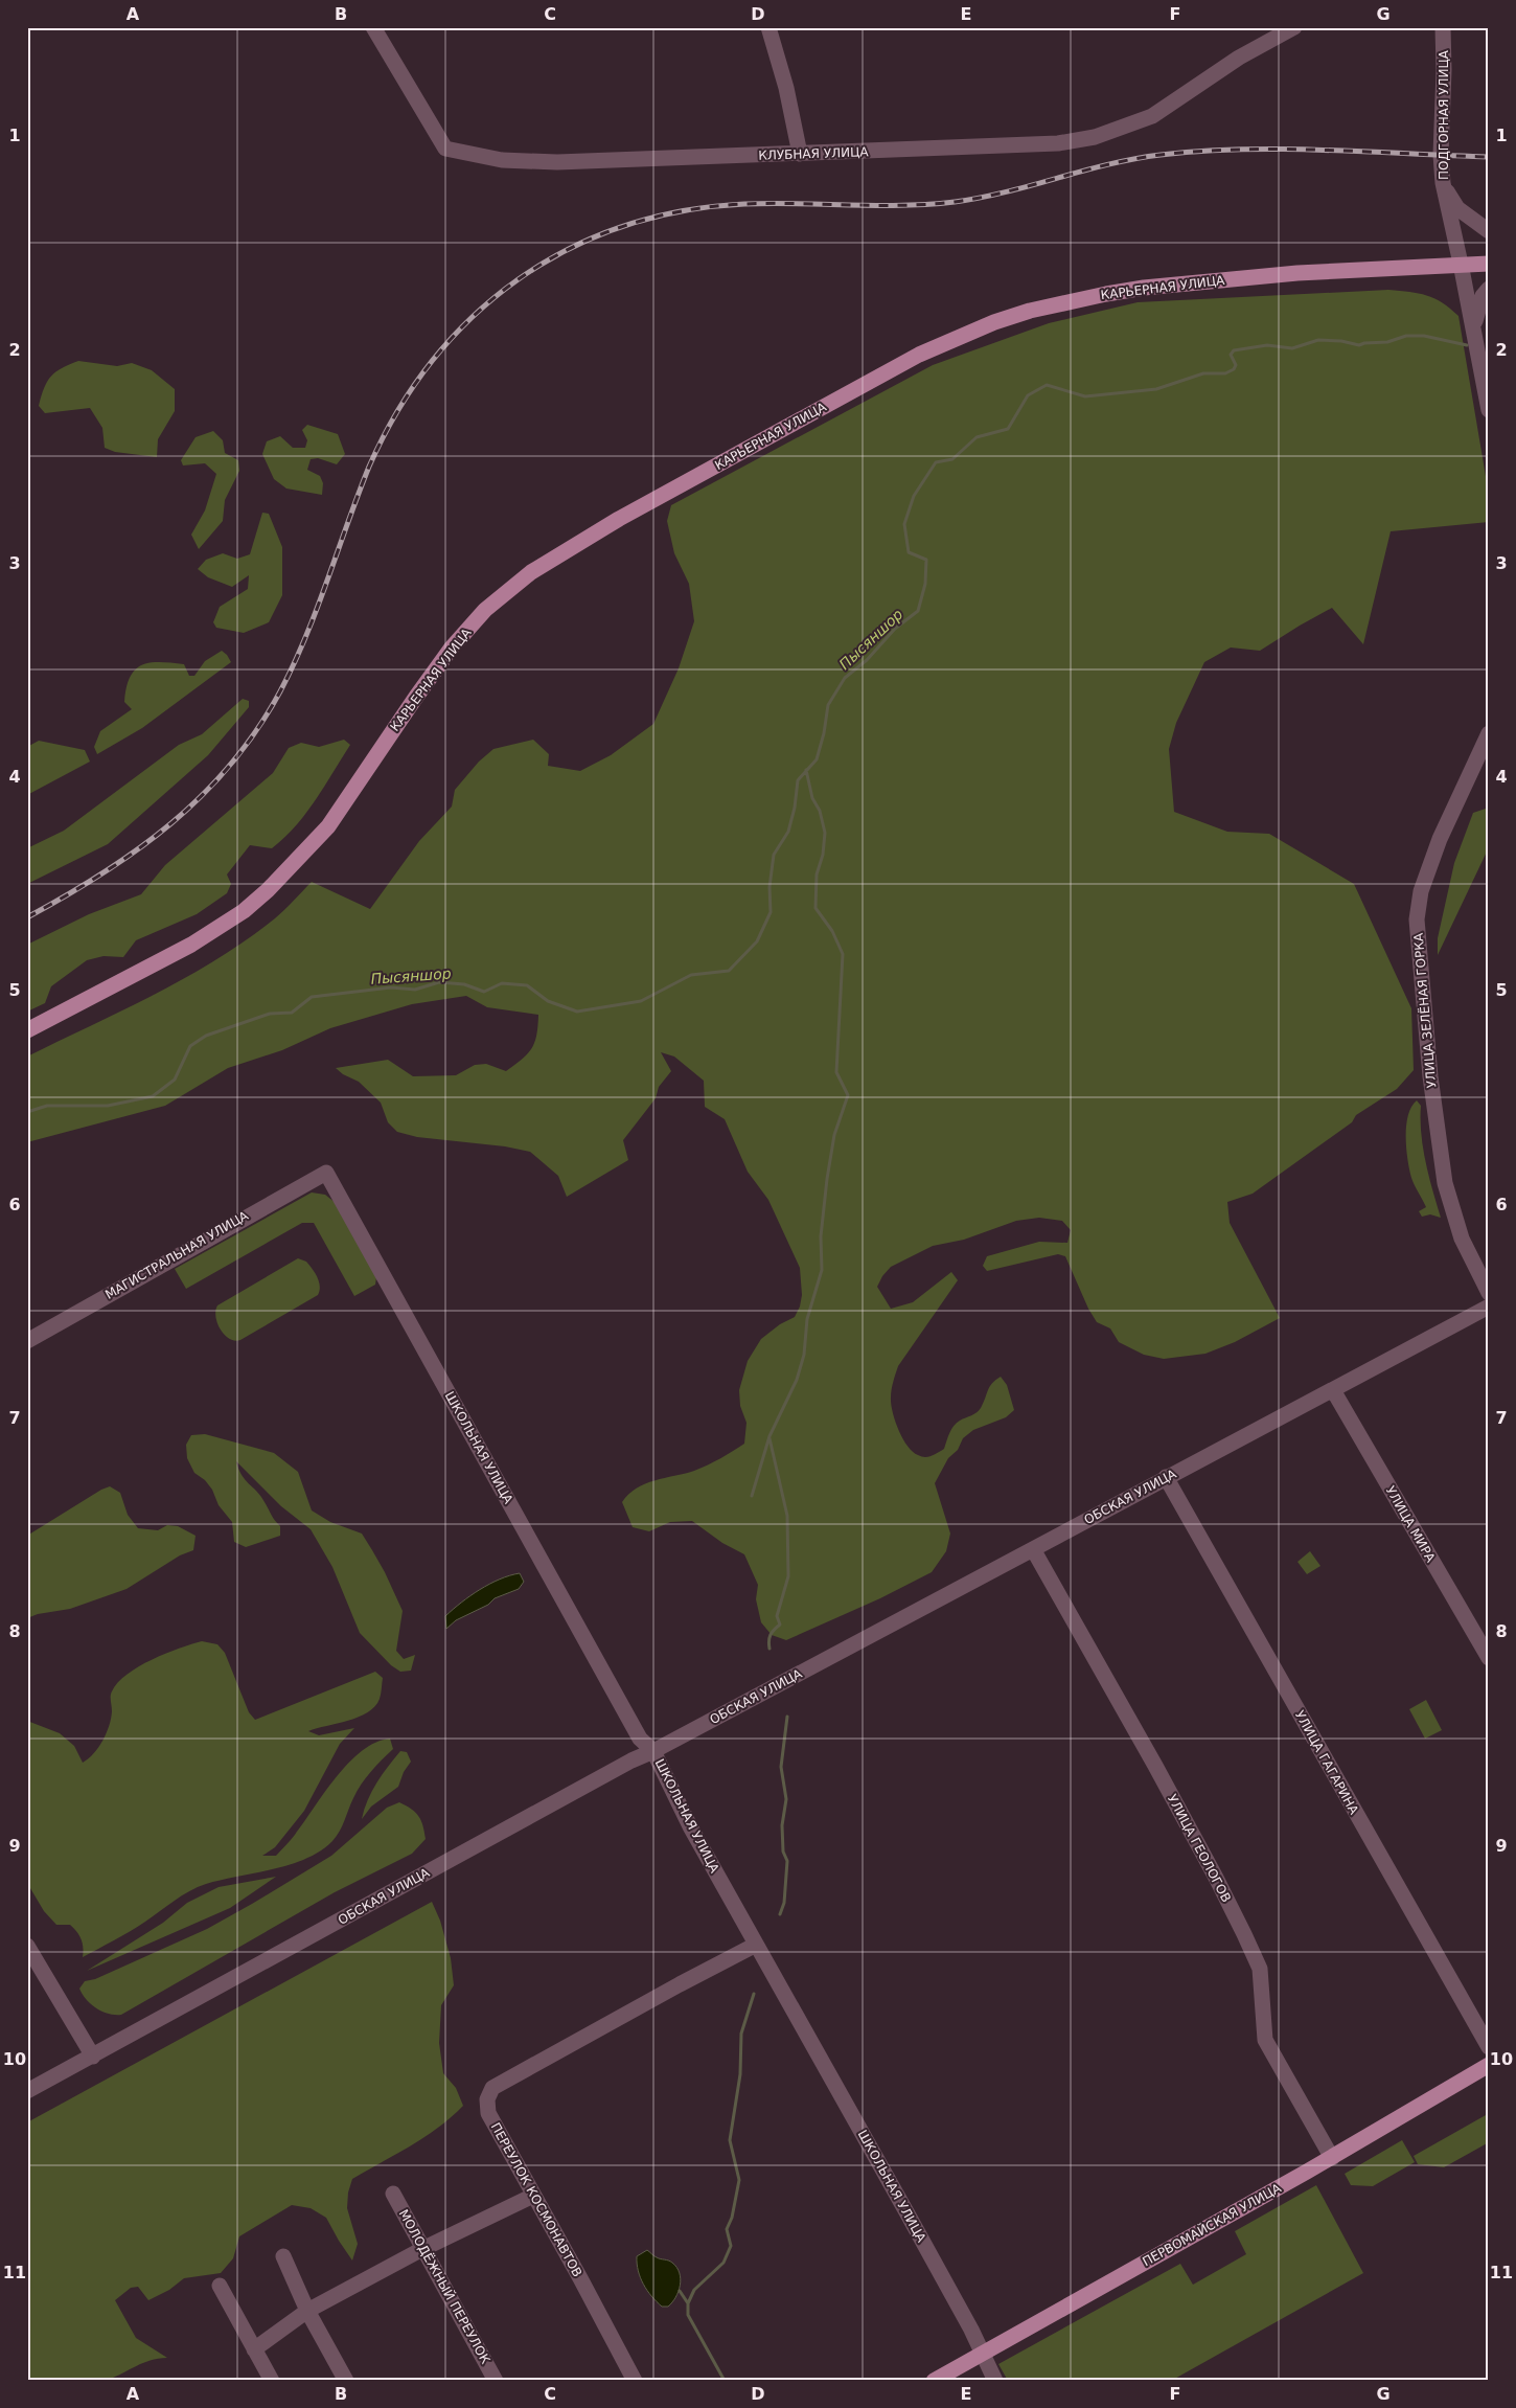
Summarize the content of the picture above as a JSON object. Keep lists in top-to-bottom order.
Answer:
{
  "streets": {
    "main road": ["КАРЬЕРНАЯ УЛИЦА", "ПЕРВОМАЙСКАЯ УЛИЦА"],
    "street": [
      "ПОДГОРНАЯ УЛИЦА",
      "КЛУБНАЯ УЛИЦА",
      "УЛИЦА ЗЕЛЁНАЯ ГОРКА",
      "МАГИСТРАЛЬНАЯ УЛИЦА",
      "ШКОЛЬНАЯ УЛИЦА",
      "ОБСКАЯ УЛИЦА",
      "УЛИЦА МИРА",
      "УЛИЦА ГАГАРИНА",
      "УЛИЦА ГЕОЛОГОВ",
      "ПЕРЕУЛОК КОСМОНАВТОВ",
      "МОЛОДЁЖНЫЙ ПЕРЕУЛОК"
    ]
  },
  "crossings": [
    ["ПОДГОРНАЯ УЛИЦА", "КАРЬЕРНАЯ УЛИЦА"],
    ["МАГИСТРАЛЬНАЯ УЛИЦА", "ШКОЛЬНАЯ УЛИЦА"],
    ["ШКОЛЬНАЯ УЛИЦА", "ОБСКАЯ УЛИЦА"],
    ["ШКОЛЬНАЯ УЛИЦА", "ПЕРЕУЛОК КОСМОНАВТОВ"],
    ["ШКОЛЬНАЯ УЛИЦА", "ПЕРВОМАЙСКАЯ УЛИЦА"],
    ["ОБСКАЯ УЛИЦА", "УЛИЦА МИРА"],
    ["ОБСКАЯ УЛИЦА", "УЛИЦА ГАГАРИНА"],
    ["ОБСКАЯ УЛИЦА", "УЛИЦА ГЕОЛОГОВ"],
    ["УЛИЦА ГЕОЛОГОВ", "ПЕРВОМАЙСКАЯ УЛИЦА"]
  ],
  "water": ["Пысяншор"],
  "grid": {
    "columns": [
      "A",
      "B",
      "C",
      "D",
      "E",
      "F",
      "G"
    ],
    "rows": [
      "1",
      "2",
      "3",
      "4",
      "5",
      "6",
      "7",
      "8",
      "9",
      "10",
      "11"
    ]
  }
}
